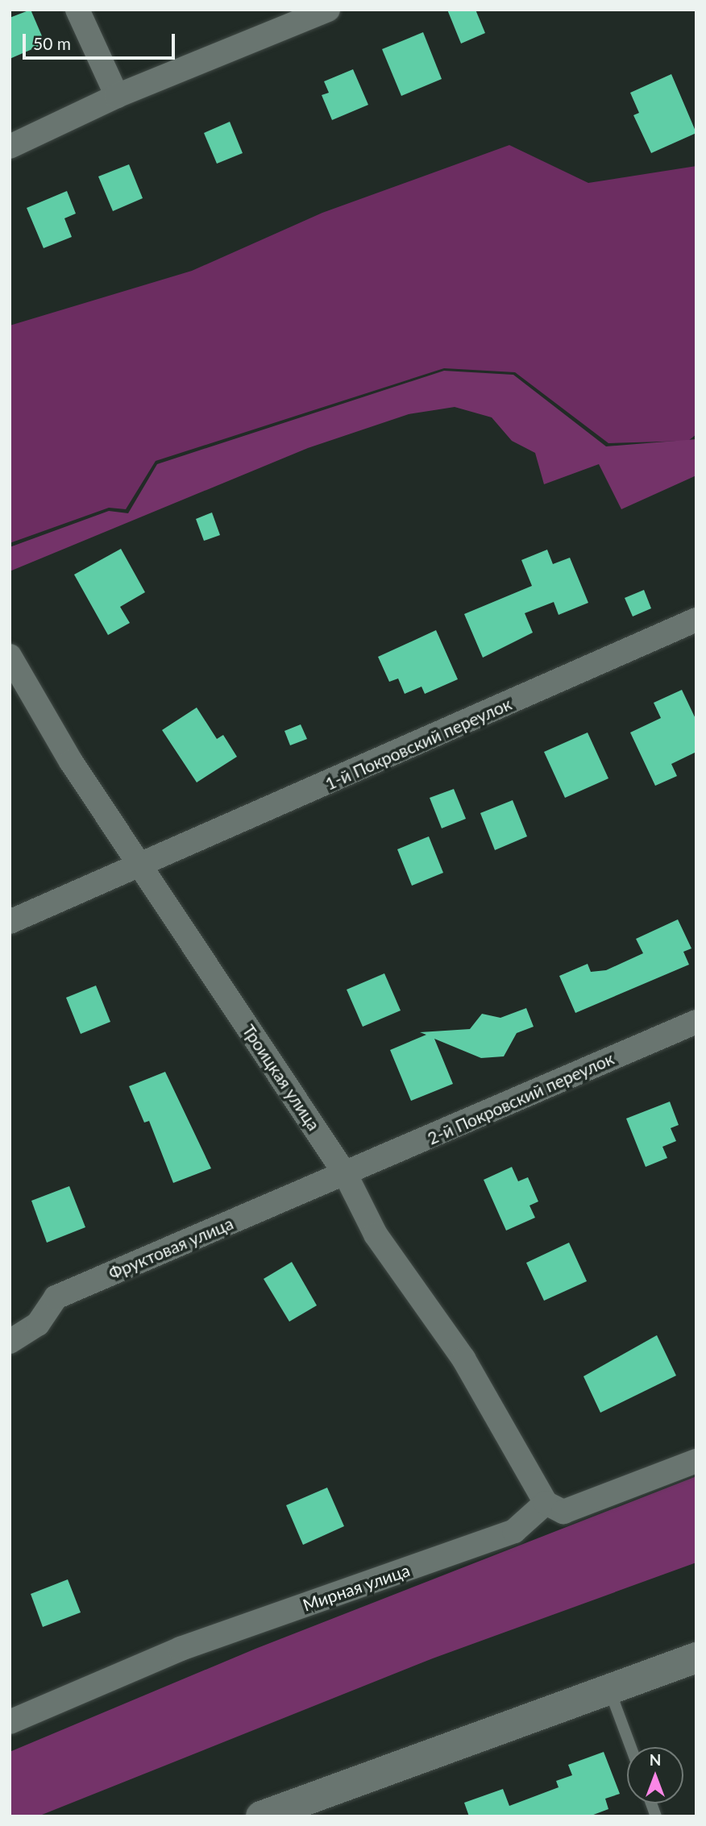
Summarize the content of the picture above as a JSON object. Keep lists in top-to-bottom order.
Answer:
{
  "streets": {
    "street": [
      "1-й Покровский переулок",
      "Троицкая улица",
      "2-й Покровский переулок",
      "Фруктовая улица",
      "Мирная улица"
    ]
  },
  "crossings": [
    ["1-й Покровский переулок", "Троицкая улица"],
    ["Троицкая улица", "2-й Покровский переулок"],
    ["Троицкая улица", "Фруктовая улица"],
    ["Троицкая улица", "Мирная улица"],
    ["2-й Покровский переулок", "Фруктовая улица"]
  ],
  "scale_bar": "50 m",
  "north": "top"
}
